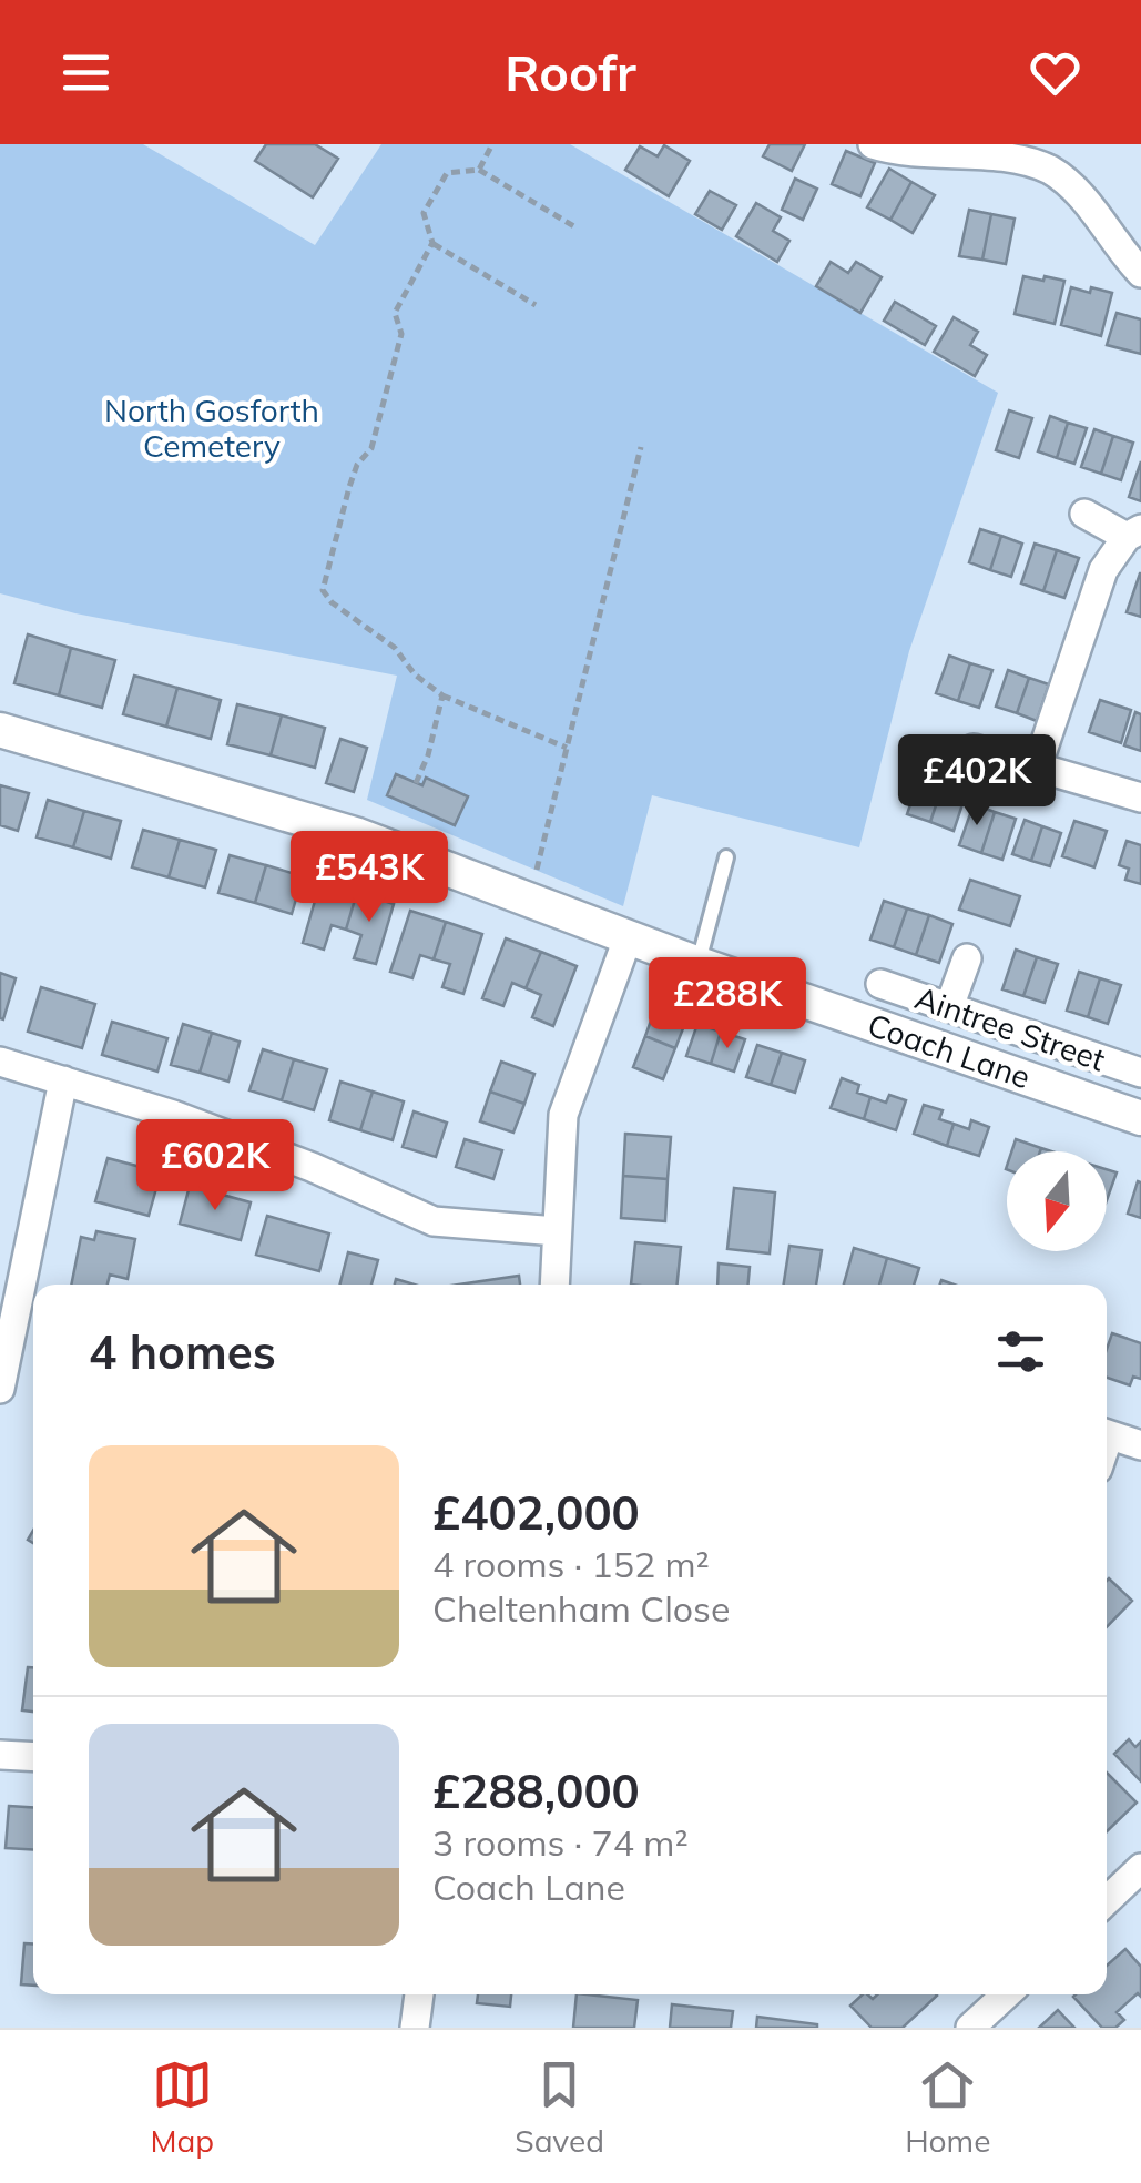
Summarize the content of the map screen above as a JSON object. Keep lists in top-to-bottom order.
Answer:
{
  "streets": {
    "street": ["Aintree Street", "Coach Lane"]
  },
  "parks": ["North Gosforth Cemetery"],
  "north": "bottom",
  "page": {
    "header": "Roofr",
    "price": [
      "£402K",
      "£543K",
      "£288K",
      "£602K"
    ],
    "heading": "4 homes",
    "list": [
      {
        "name": "£402,000",
        "note": "4 rooms · 152 m² · Cheltenham Close"
      },
      {
        "name": "£288,000",
        "note": "3 rooms · 74 m² · Coach Lane"
      }
    ],
    "tabs": ["Map", "Saved", "Home"]
  }
}
